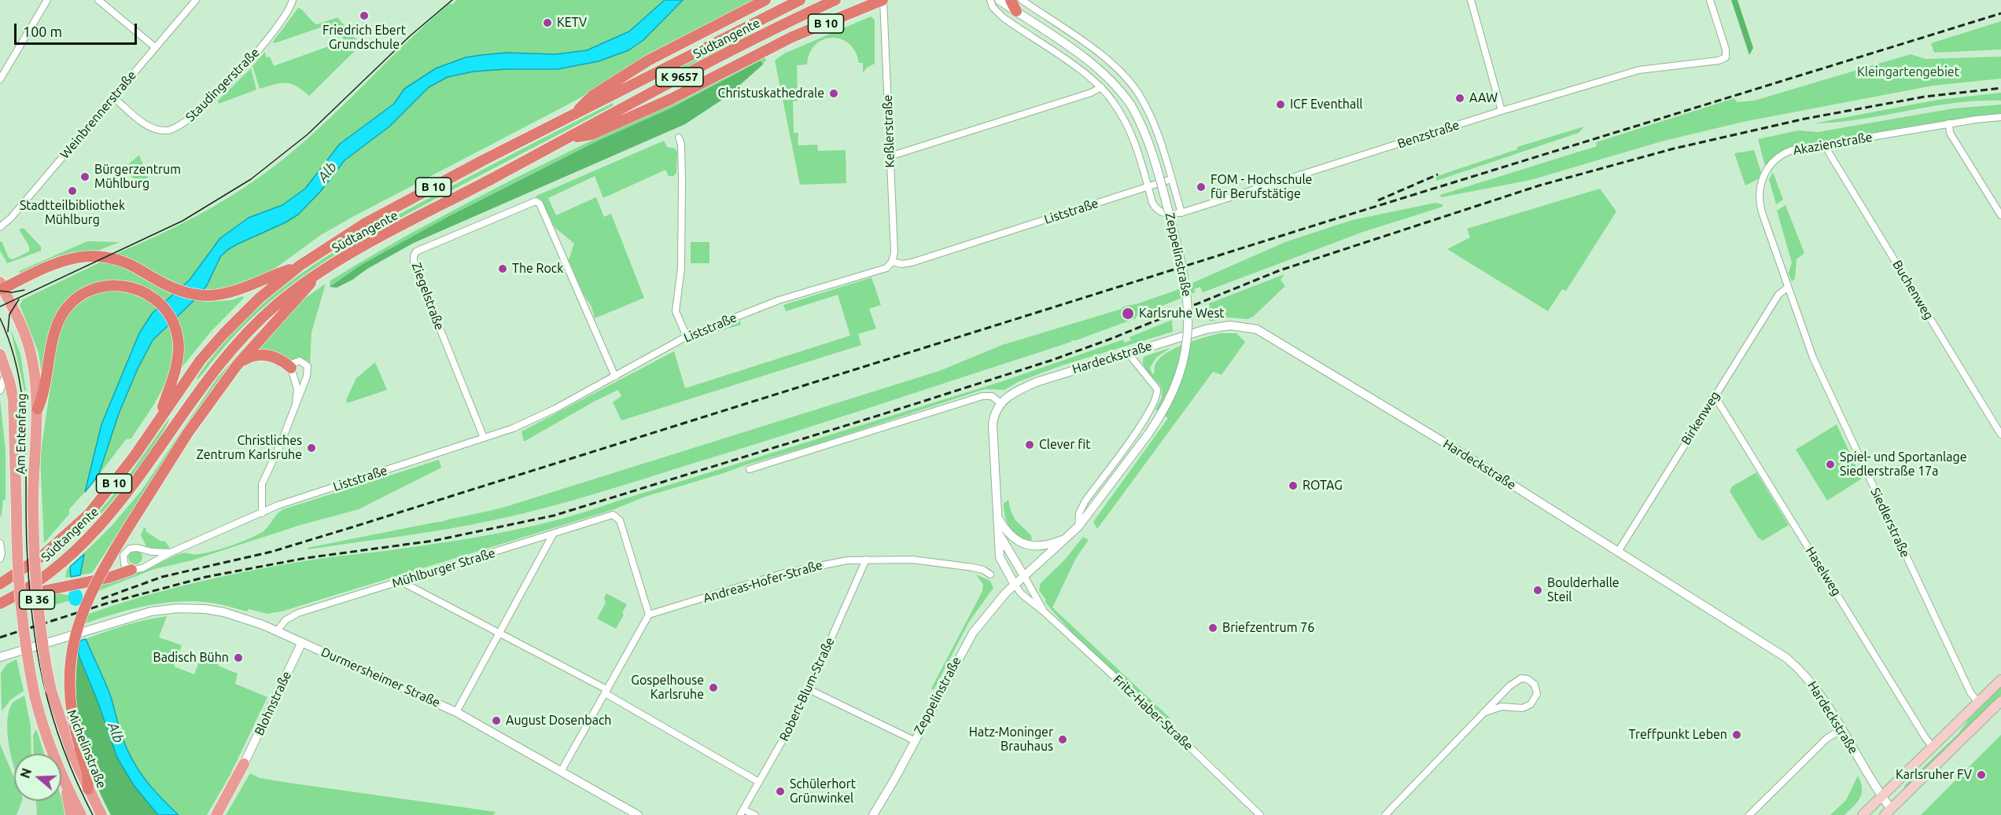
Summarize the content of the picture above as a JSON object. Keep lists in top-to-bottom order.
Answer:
{
  "streets": {
    "highway": ["B 10", "Südtangente", "K 9657"],
    "main road": ["Am Entenfang", "B 36", "Michelinstraße"],
    "street": [
      "Staudingerstraße",
      "Weinbrennerstraße",
      "Keßlerstraße",
      "Benzstraße",
      "Akazienstraße",
      "Liststraße",
      "Zeppelinstraße",
      "Buchenweg",
      "Ziegelstraße",
      "Hardeckstraße",
      "Birkenweg",
      "Siedlerstraße",
      "Mühlburger Straße",
      "Haselweg",
      "Andreas-Hofer-Straße",
      "Durmersheimer Straße",
      "Robert-Blum-Straße",
      "Blohnstraße",
      "Fritz-Haber-Straße"
    ]
  },
  "crossings": [
    ["B 10", "Südtangente"],
    ["B 10", "Keßlerstraße"],
    ["B 10", "Am Entenfang"],
    ["Staudingerstraße", "Weinbrennerstraße"],
    ["Keßlerstraße", "Liststraße"],
    ["Benzstraße", "Liststraße"],
    ["Benzstraße", "Zeppelinstraße"],
    ["Akazienstraße", "Buchenweg"],
    ["Akazienstraße", "Birkenweg"],
    ["Akazienstraße", "Siedlerstraße"],
    ["Liststraße", "Zeppelinstraße"],
    ["Liststraße", "Ziegelstraße"],
    ["Zeppelinstraße", "Fritz-Haber-Straße"],
    ["Hardeckstraße", "Birkenweg"],
    ["Birkenweg", "Siedlerstraße"],
    ["Birkenweg", "Haselweg"],
    ["Am Entenfang", "B 36"],
    ["Am Entenfang", "Michelinstraße"],
    ["Mühlburger Straße", "Andreas-Hofer-Straße"],
    ["Mühlburger Straße", "Durmersheimer Straße"],
    ["Andreas-Hofer-Straße", "Robert-Blum-Straße"],
    ["Durmersheimer Straße", "Blohnstraße"]
  ],
  "water": ["Alb"],
  "parks": ["Kleingartengebiet"],
  "places": [
    "Friedrich Ebert Grundschule",
    "KETV",
    "Christuskathedrale",
    "AAW",
    "ICF Eventhall",
    "Bürgerzentrum Mühlburg",
    "FOM - Hochschule für Berufstätige",
    "Stadtteilbibliothek Mühlburg",
    "The Rock",
    "Karlsruhe West",
    "Clever fit",
    "Christliches Zentrum Karlsruhe",
    "Spiel- und Sportanlage Siedlerstraße 17a",
    "ROTAG",
    "Boulderhalle Steil",
    "Briefzentrum 76",
    "Badisch Bühn",
    "Gospelhouse Karlsruhe",
    "August Dosenbach",
    "Treffpunkt Leben",
    "Hatz-Moninger Brauhaus",
    "Karlsruher FV",
    "Schülerhort Grünwinkel"
  ],
  "scale_bar": "100 m",
  "north": "left"
}
